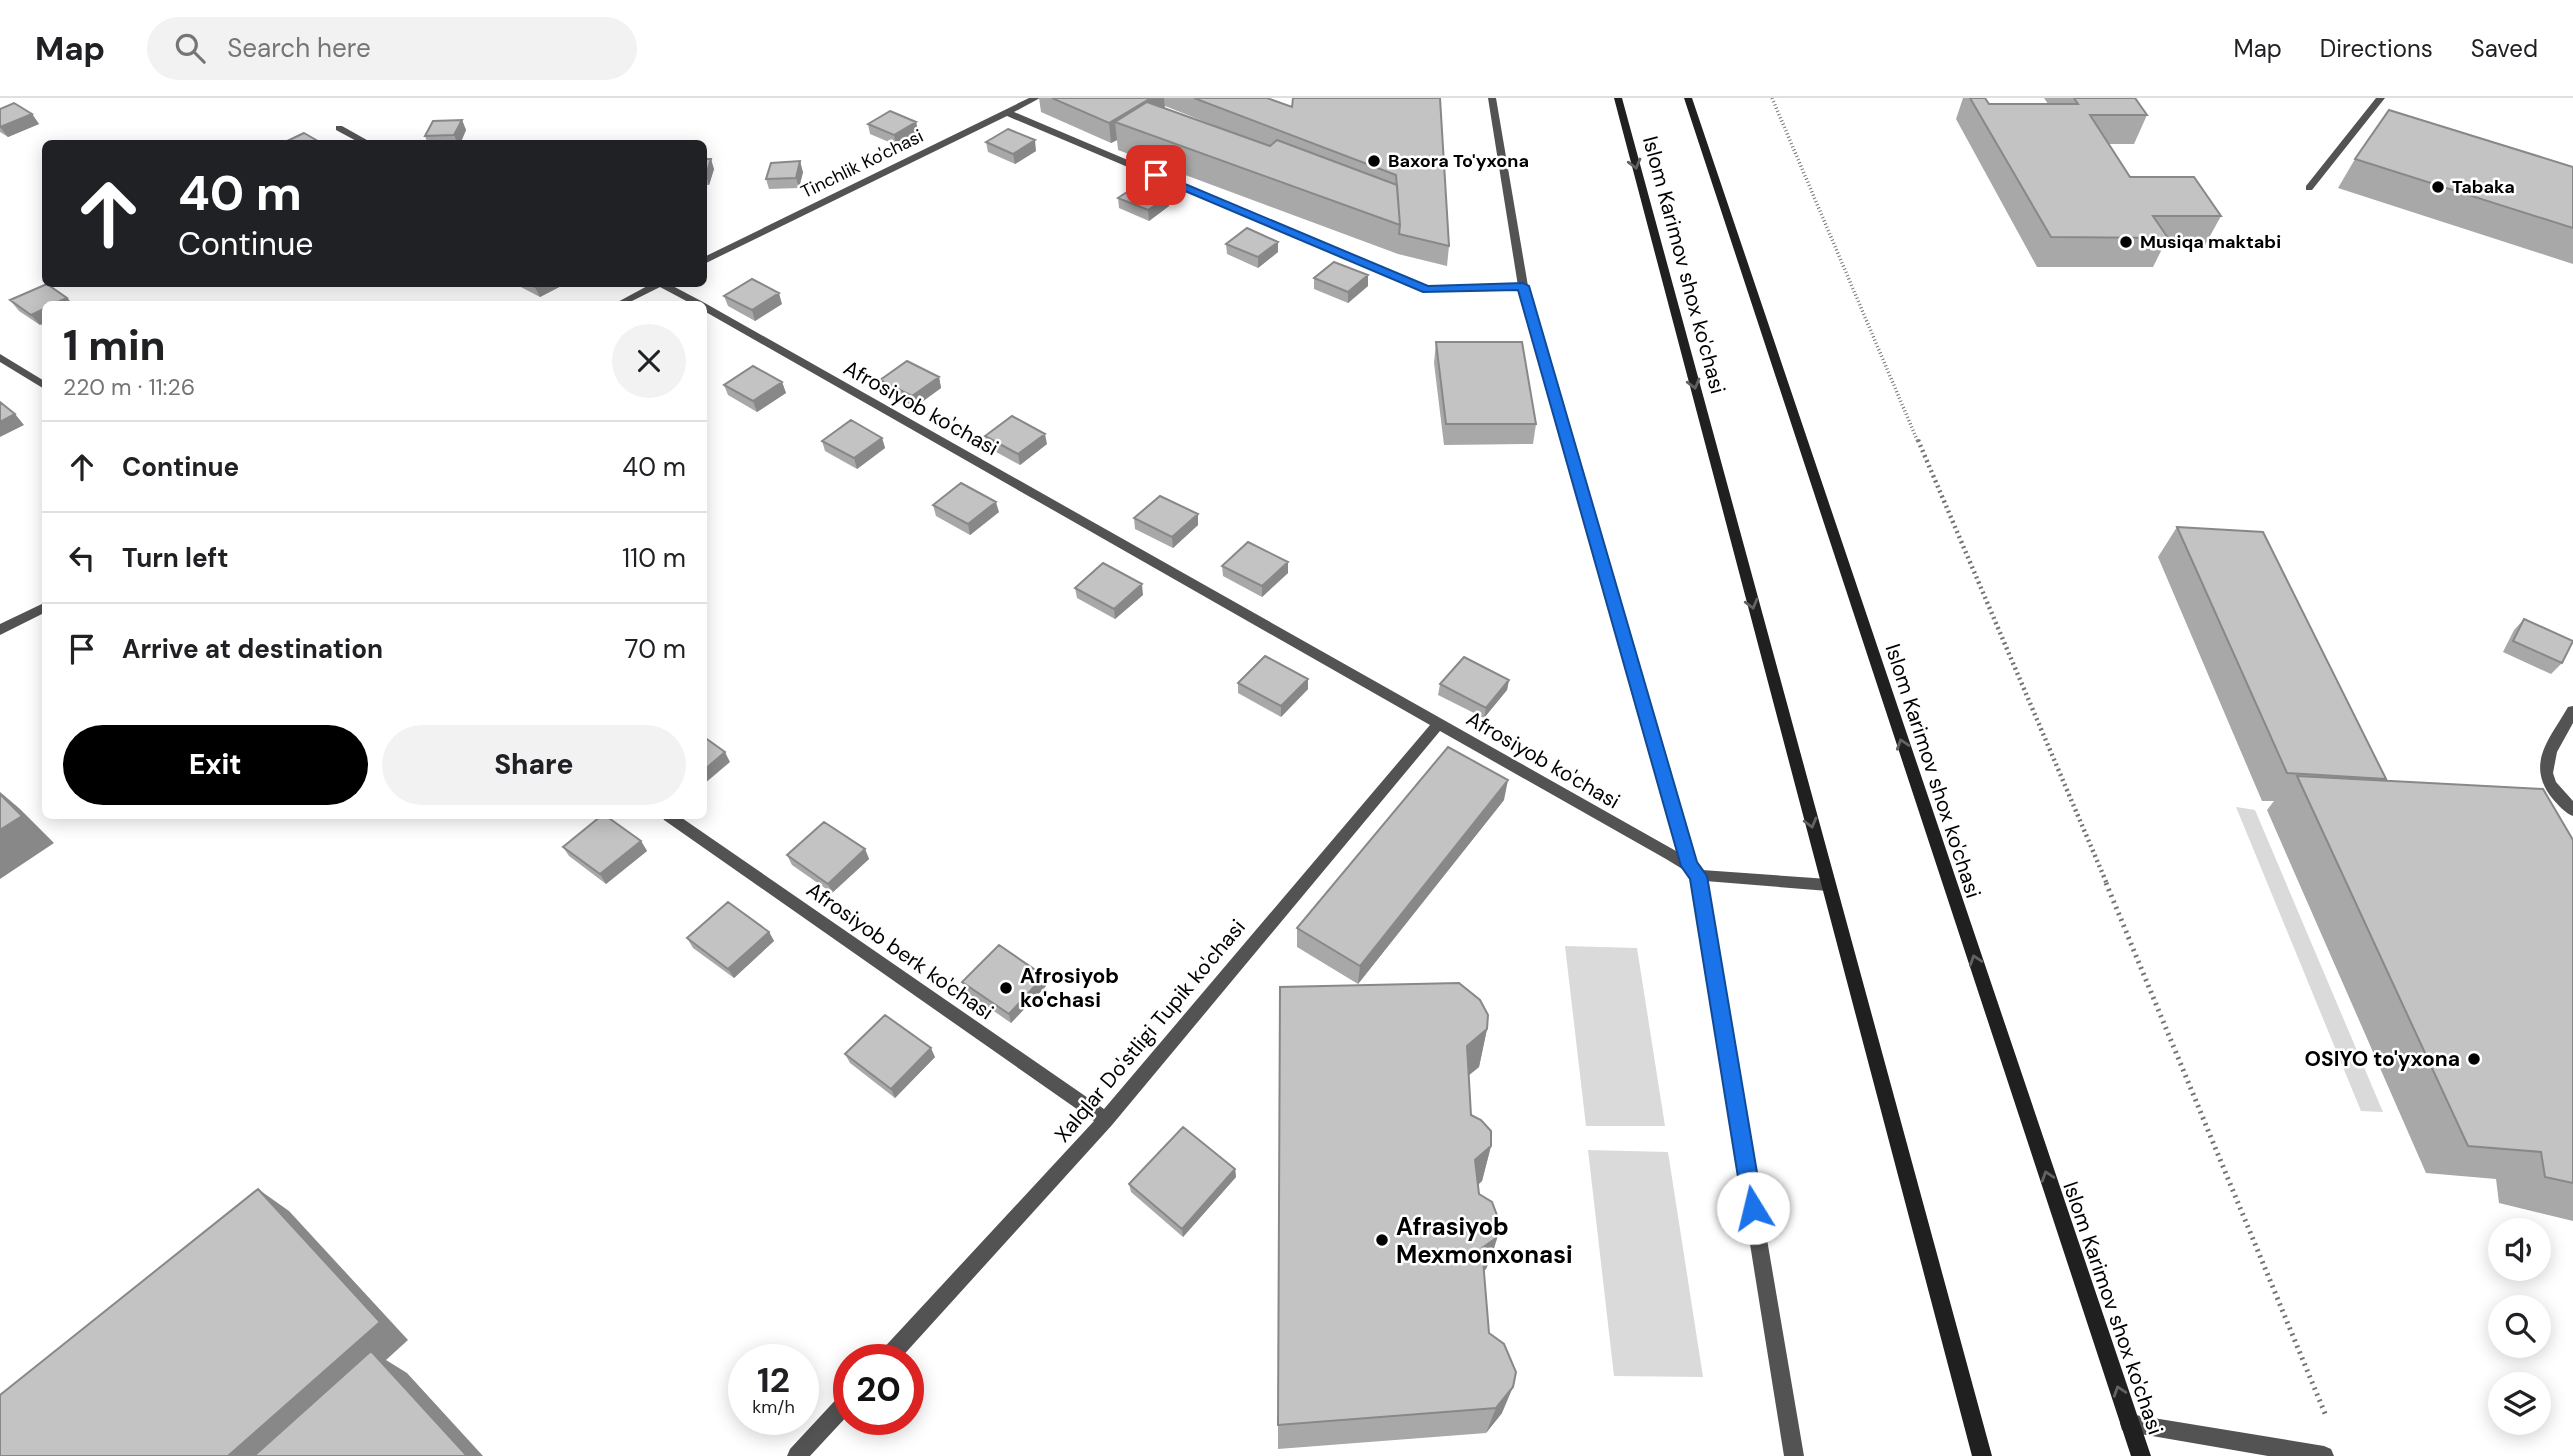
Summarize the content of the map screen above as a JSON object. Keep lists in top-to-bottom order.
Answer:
{
  "streets": {
    "main road": ["Islom Karimov shox ko'chasi"],
    "street": [
      "Tinchlik Ko'chasi",
      "Afrosiyob ko'chasi",
      "Afrosiyob berk ko'chasi",
      "Xalqlar Do'stligi Tupik ko'chasi"
    ]
  },
  "crossings": [
    ["Islom Karimov shox ko'chasi", "Afrosiyob ko'chasi"],
    ["Afrosiyob ko'chasi", "Xalqlar Do'stligi Tupik ko'chasi"],
    ["Afrosiyob berk ko'chasi", "Xalqlar Do'stligi Tupik ko'chasi"]
  ],
  "places": [
    "Baxora To'yxona",
    "Tabaka",
    "Musiqa maktabi",
    "Afrosiyob ko'chasi",
    "OSIYO to'yxona",
    "Afrasiyob Mexmonxonasi"
  ],
  "page": {
    "header": "Map",
    "search": "Search here",
    "nav": ["Map", "Directions", "Saved"],
    "turn": ["40 m", "Continue"],
    "heading": ["1 min", "220 m · 11:26"],
    "list": [
      {
        "name": "Continue",
        "value": "40 m"
      },
      {
        "name": "Turn left",
        "value": "110 m"
      },
      {
        "name": "Arrive at destination",
        "value": "70 m"
      }
    ],
    "buttons": ["Exit", "Share"],
    "speed": "12 km/h",
    "limit": "20"
  }
}
